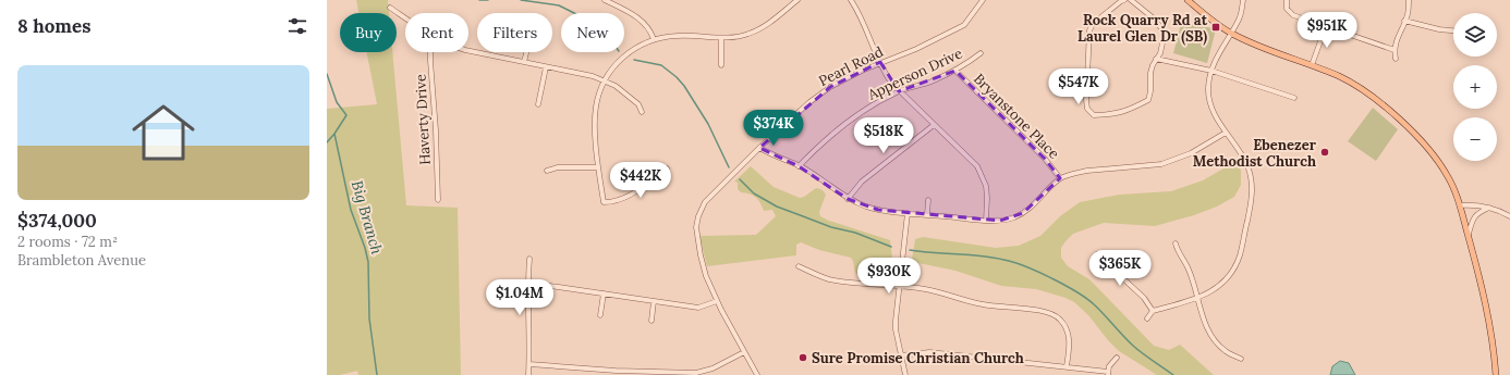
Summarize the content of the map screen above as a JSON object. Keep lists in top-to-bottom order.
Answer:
{
  "streets": {
    "street": [
      "Pearl Road",
      "Apperson Drive",
      "Bryanstone Place",
      "Haverty Drive"
    ]
  },
  "crossings": [
    ["Apperson Drive", "Bryanstone Place"]
  ],
  "water": ["Big Branch"],
  "places": {
    "transit": ["Rock Quarry Rd at Laurel Glen Dr (SB)"],
    "other": ["Ebenezer Methodist Church", "Sure Promise Christian Church"]
  },
  "page": {
    "heading": "8 homes",
    "price": [
      "$951K",
      "$547K",
      "$374K",
      "$518K",
      "$442K",
      "$365K",
      "$930K",
      "$1.04M"
    ],
    "map_buttons": ["+", "−"],
    "chip": [
      "Buy",
      "Rent",
      "Filters",
      "New"
    ],
    "list": [
      {
        "name": "$374,000",
        "note": "2 rooms · 72 m² · Brambleton Avenue"
      }
    ]
  }
}
